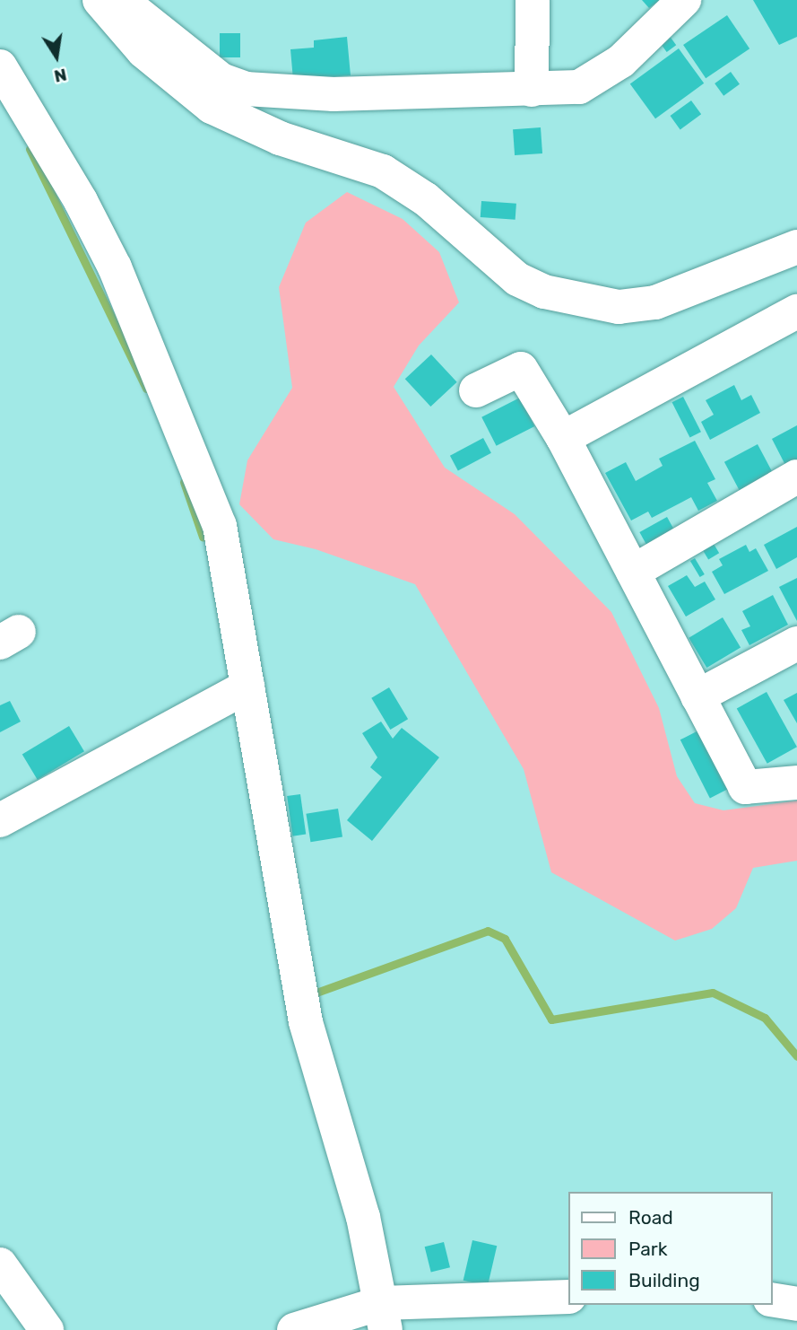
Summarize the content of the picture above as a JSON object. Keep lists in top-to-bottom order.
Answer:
{
  "legend": ["Road", "Park", "Building"],
  "north": "bottom"
}
